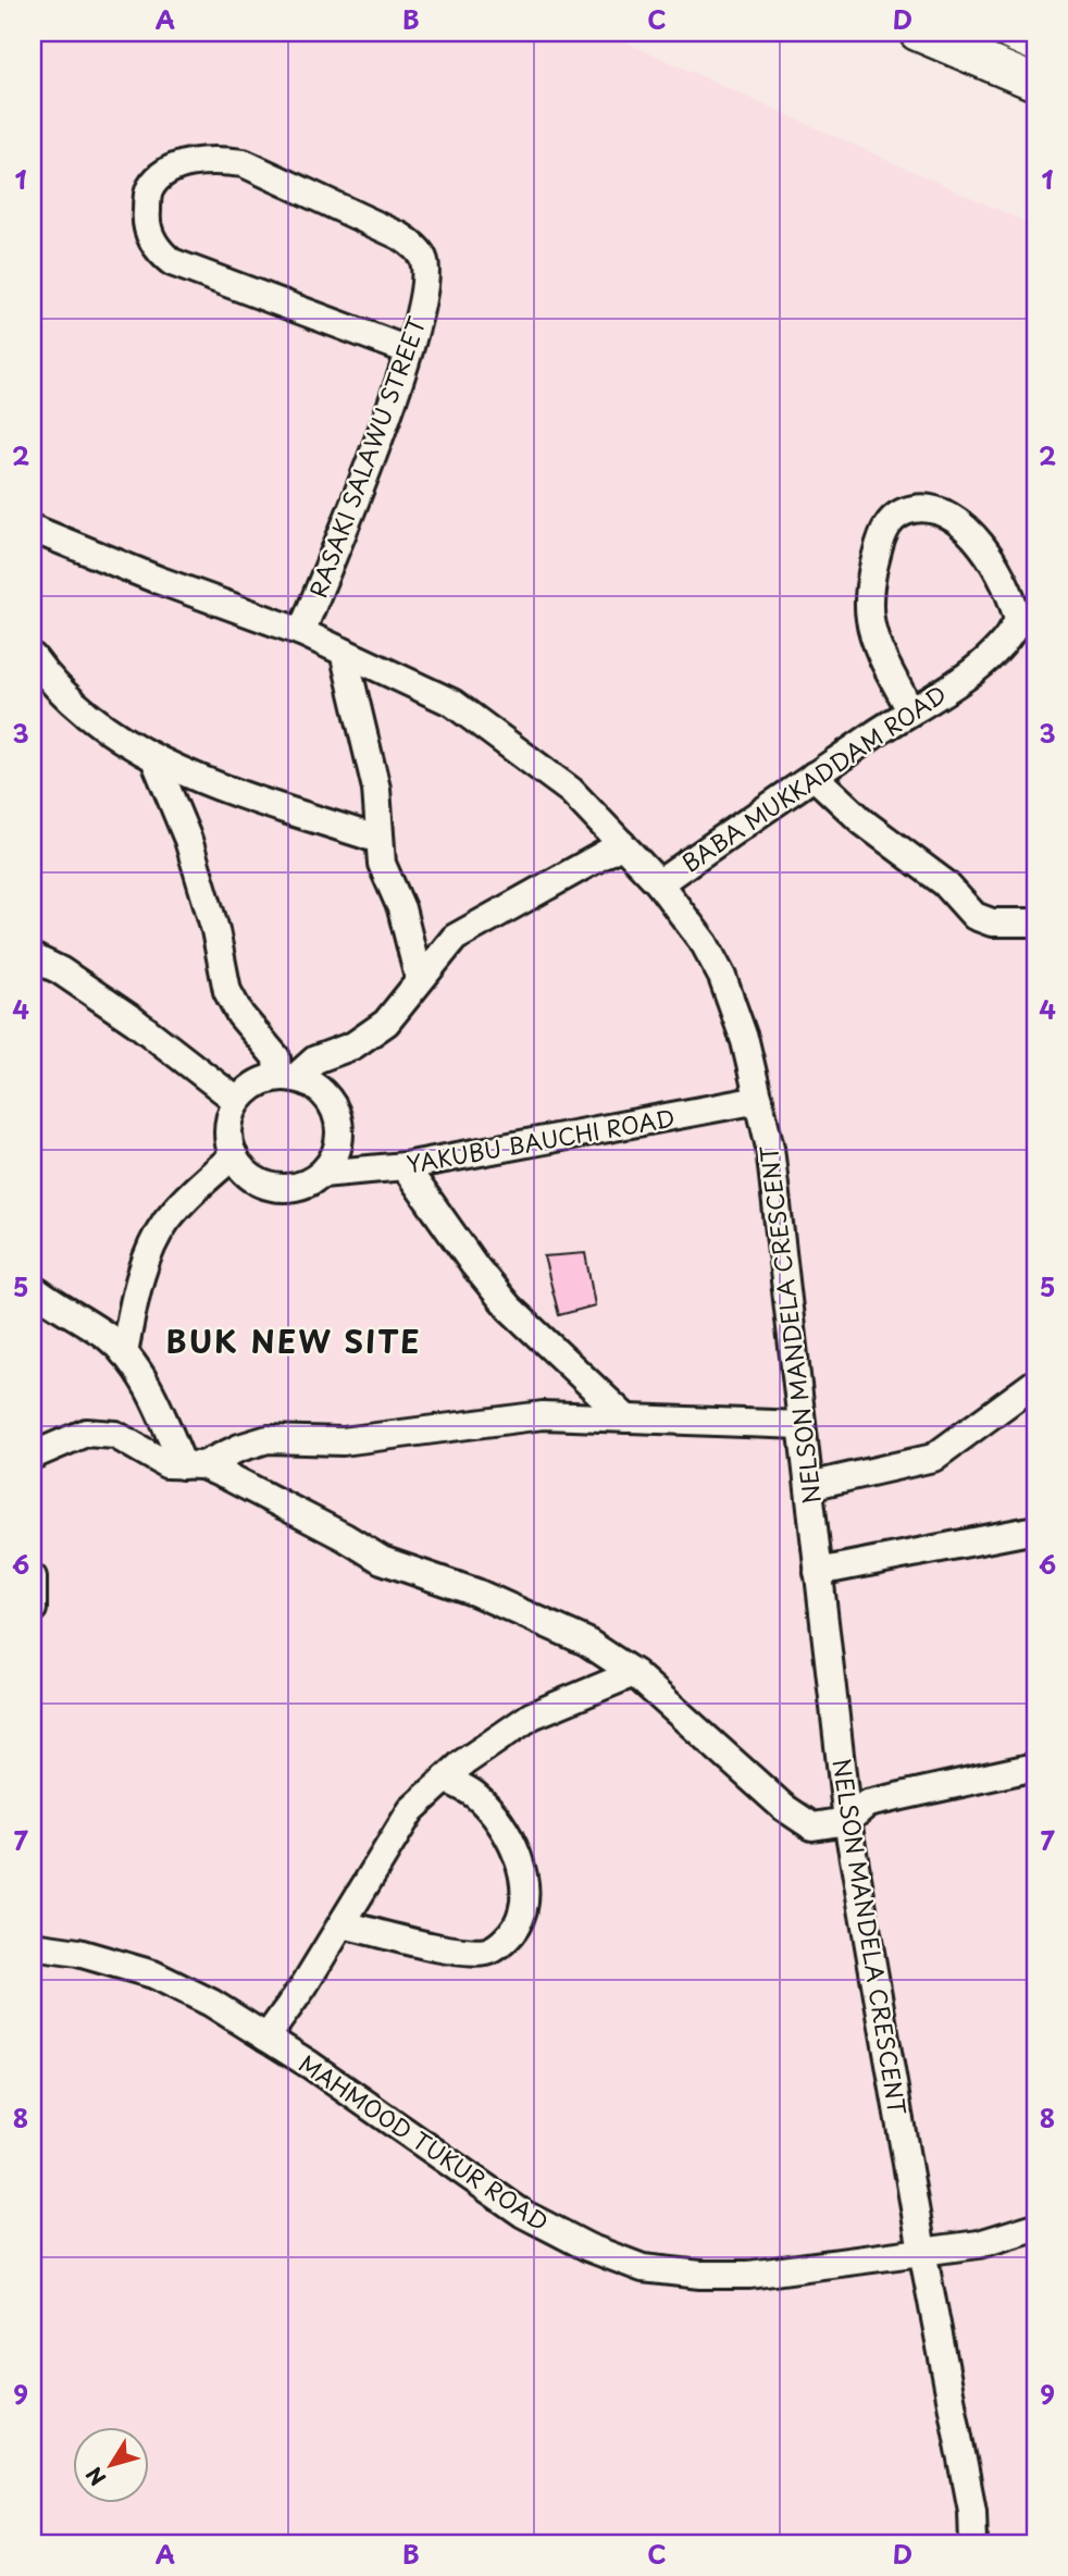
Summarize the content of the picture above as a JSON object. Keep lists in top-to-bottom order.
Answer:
{
  "streets": {
    "street": [
      "RASAKI SALAWU STREET",
      "BABA MUKKADDAM ROAD",
      "YAKUBU BAUCHI ROAD",
      "NELSON MANDELA CRESCENT",
      "MAHMOOD TUKUR ROAD"
    ]
  },
  "crossings": [
    ["RASAKI SALAWU STREET", "NELSON MANDELA CRESCENT"],
    ["BABA MUKKADDAM ROAD", "NELSON MANDELA CRESCENT"],
    ["YAKUBU BAUCHI ROAD", "NELSON MANDELA CRESCENT"],
    ["NELSON MANDELA CRESCENT", "MAHMOOD TUKUR ROAD"]
  ],
  "districts": ["BUK NEW SITE"],
  "north": "bottom left",
  "grid": {
    "columns": [
      "A",
      "B",
      "C",
      "D"
    ],
    "rows": [
      "1",
      "2",
      "3",
      "4",
      "5",
      "6",
      "7",
      "8",
      "9"
    ]
  }
}
